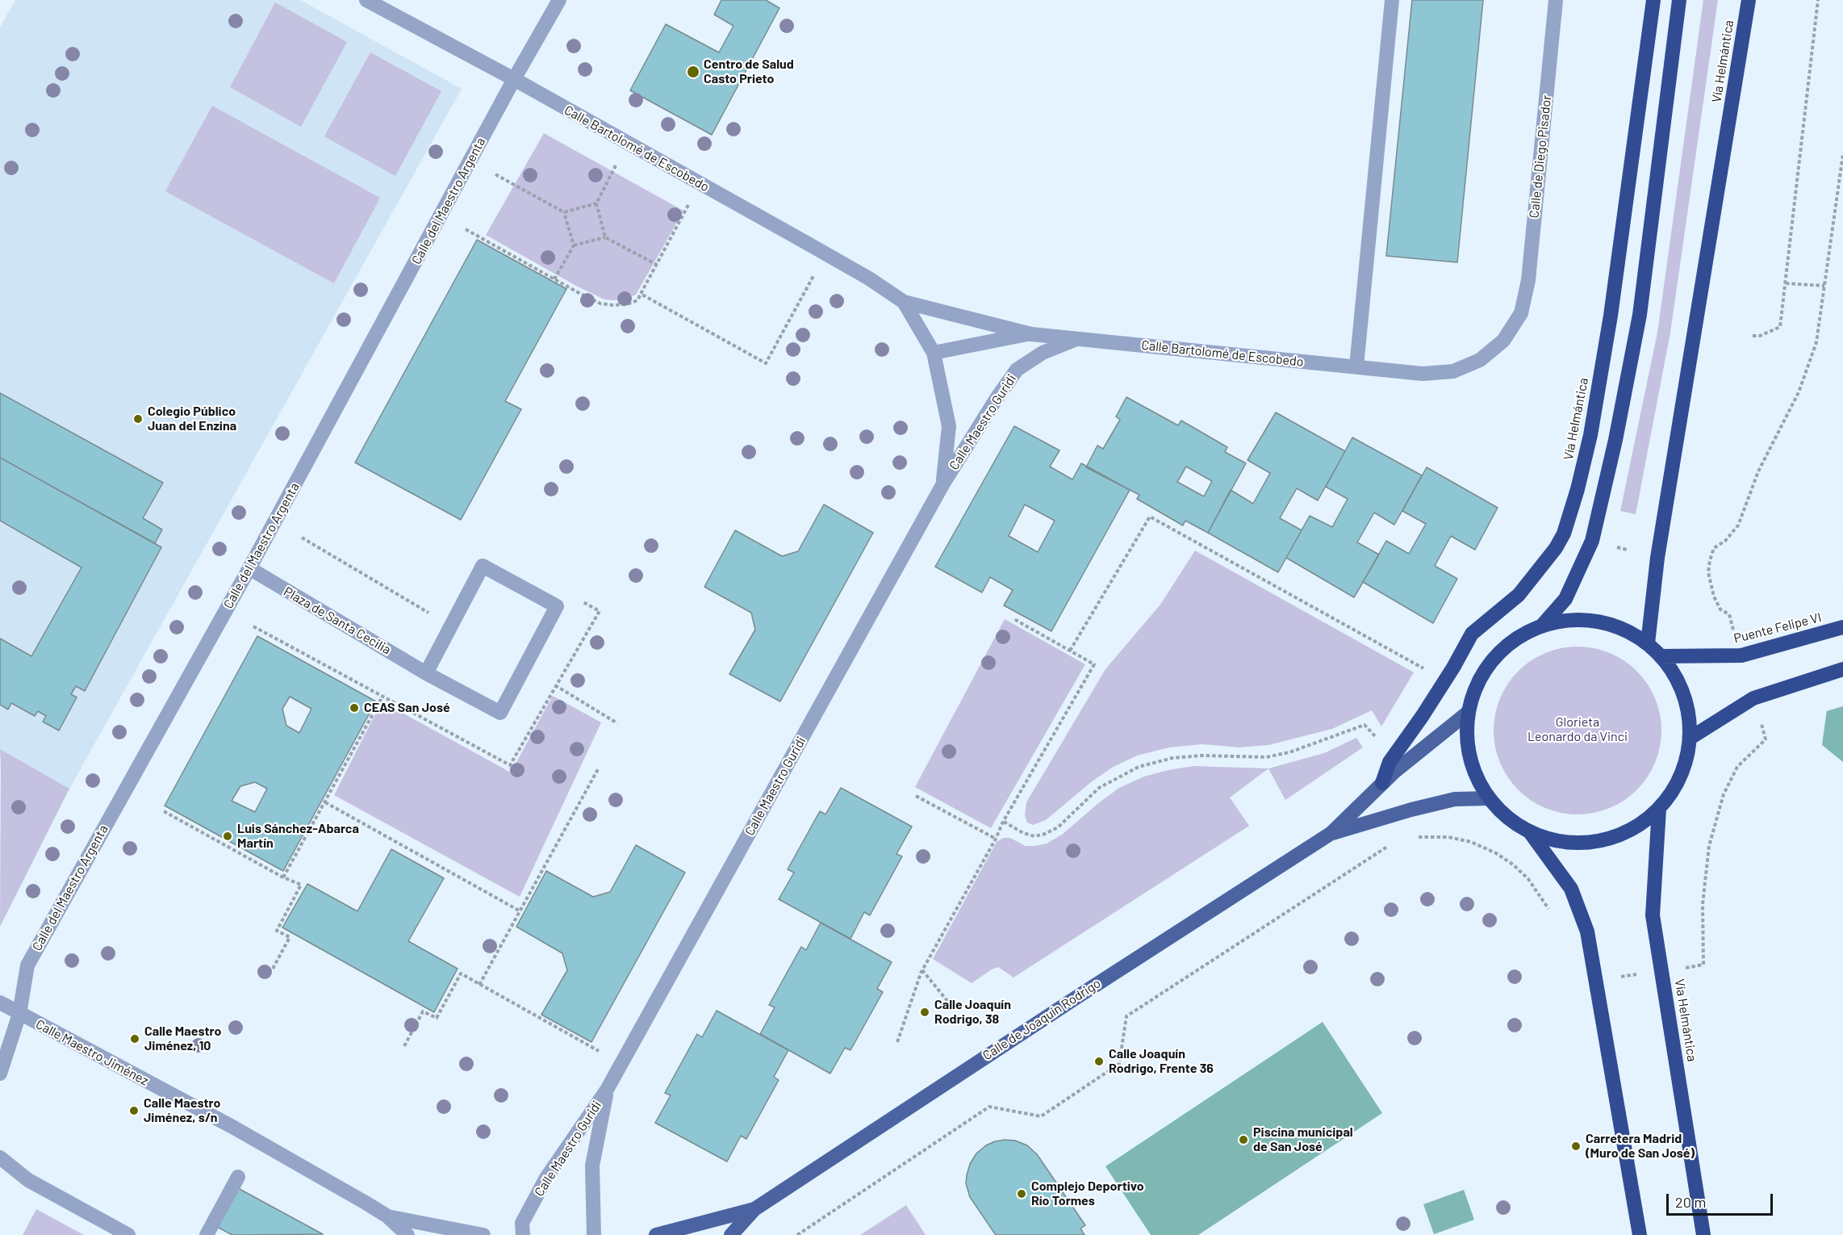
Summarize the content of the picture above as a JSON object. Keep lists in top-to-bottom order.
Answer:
{
  "streets": {
    "highway": ["Vía Helmántica", "Puente Felipe VI"],
    "main road": ["Calle de Joaquín Rodrigo"],
    "street": [
      "Calle Bartolomé de Escobedo",
      "Calle de Diego Pisador",
      "Calle del Maestro Argenta",
      "Calle Maestro Guridi",
      "Plaza de Santa Cecilia",
      "Calle Maestro Jiménez"
    ]
  },
  "crossings": [
    ["Vía Helmántica", "Calle de Joaquín Rodrigo"],
    ["Calle Bartolomé de Escobedo", "Calle de Diego Pisador"],
    ["Calle Bartolomé de Escobedo", "Calle del Maestro Argenta"],
    ["Calle Bartolomé de Escobedo", "Calle Maestro Guridi"],
    ["Calle del Maestro Argenta", "Plaza de Santa Cecilia"],
    ["Calle del Maestro Argenta", "Calle Maestro Jiménez"]
  ],
  "parks": ["Glorieta Leonardo da Vinci"],
  "places": [
    "Centro de Salud Casto Prieto",
    "Colegio Público Juan del Enzina",
    "CEAS San José",
    "Luis Sánchez-Abarca Martín",
    "Calle Joaquín Rodrigo, 38",
    "Calle Maestro Jiménez, 10",
    "Calle Joaquín Rodrigo, Frente 36",
    "Calle Maestro Jiménez, s/n",
    "Piscina municipal de San José",
    "Carretera Madrid (Muro de San José)",
    "Complejo Deportivo Río Tormes"
  ],
  "scale_bar": "20 m"
}
